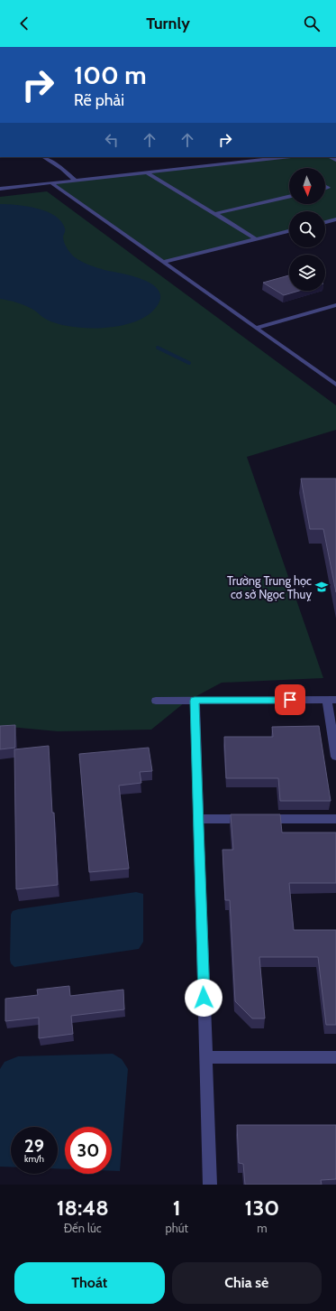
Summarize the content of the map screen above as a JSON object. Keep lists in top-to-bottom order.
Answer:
{
  "places": {
    "school or university": ["Trường Trung học cơ sở Ngọc Thuỵ"]
  },
  "north": "bottom",
  "page": {
    "header": "Turnly",
    "turn": ["100 m", "Rẽ phải"],
    "speed": "29 km/h",
    "limit": "30",
    "eta": [
      "18:48",
      "Đến lúc",
      "1",
      "phút",
      "130",
      "m"
    ],
    "buttons": ["Thoát", "Chia sẻ"]
  }
}
